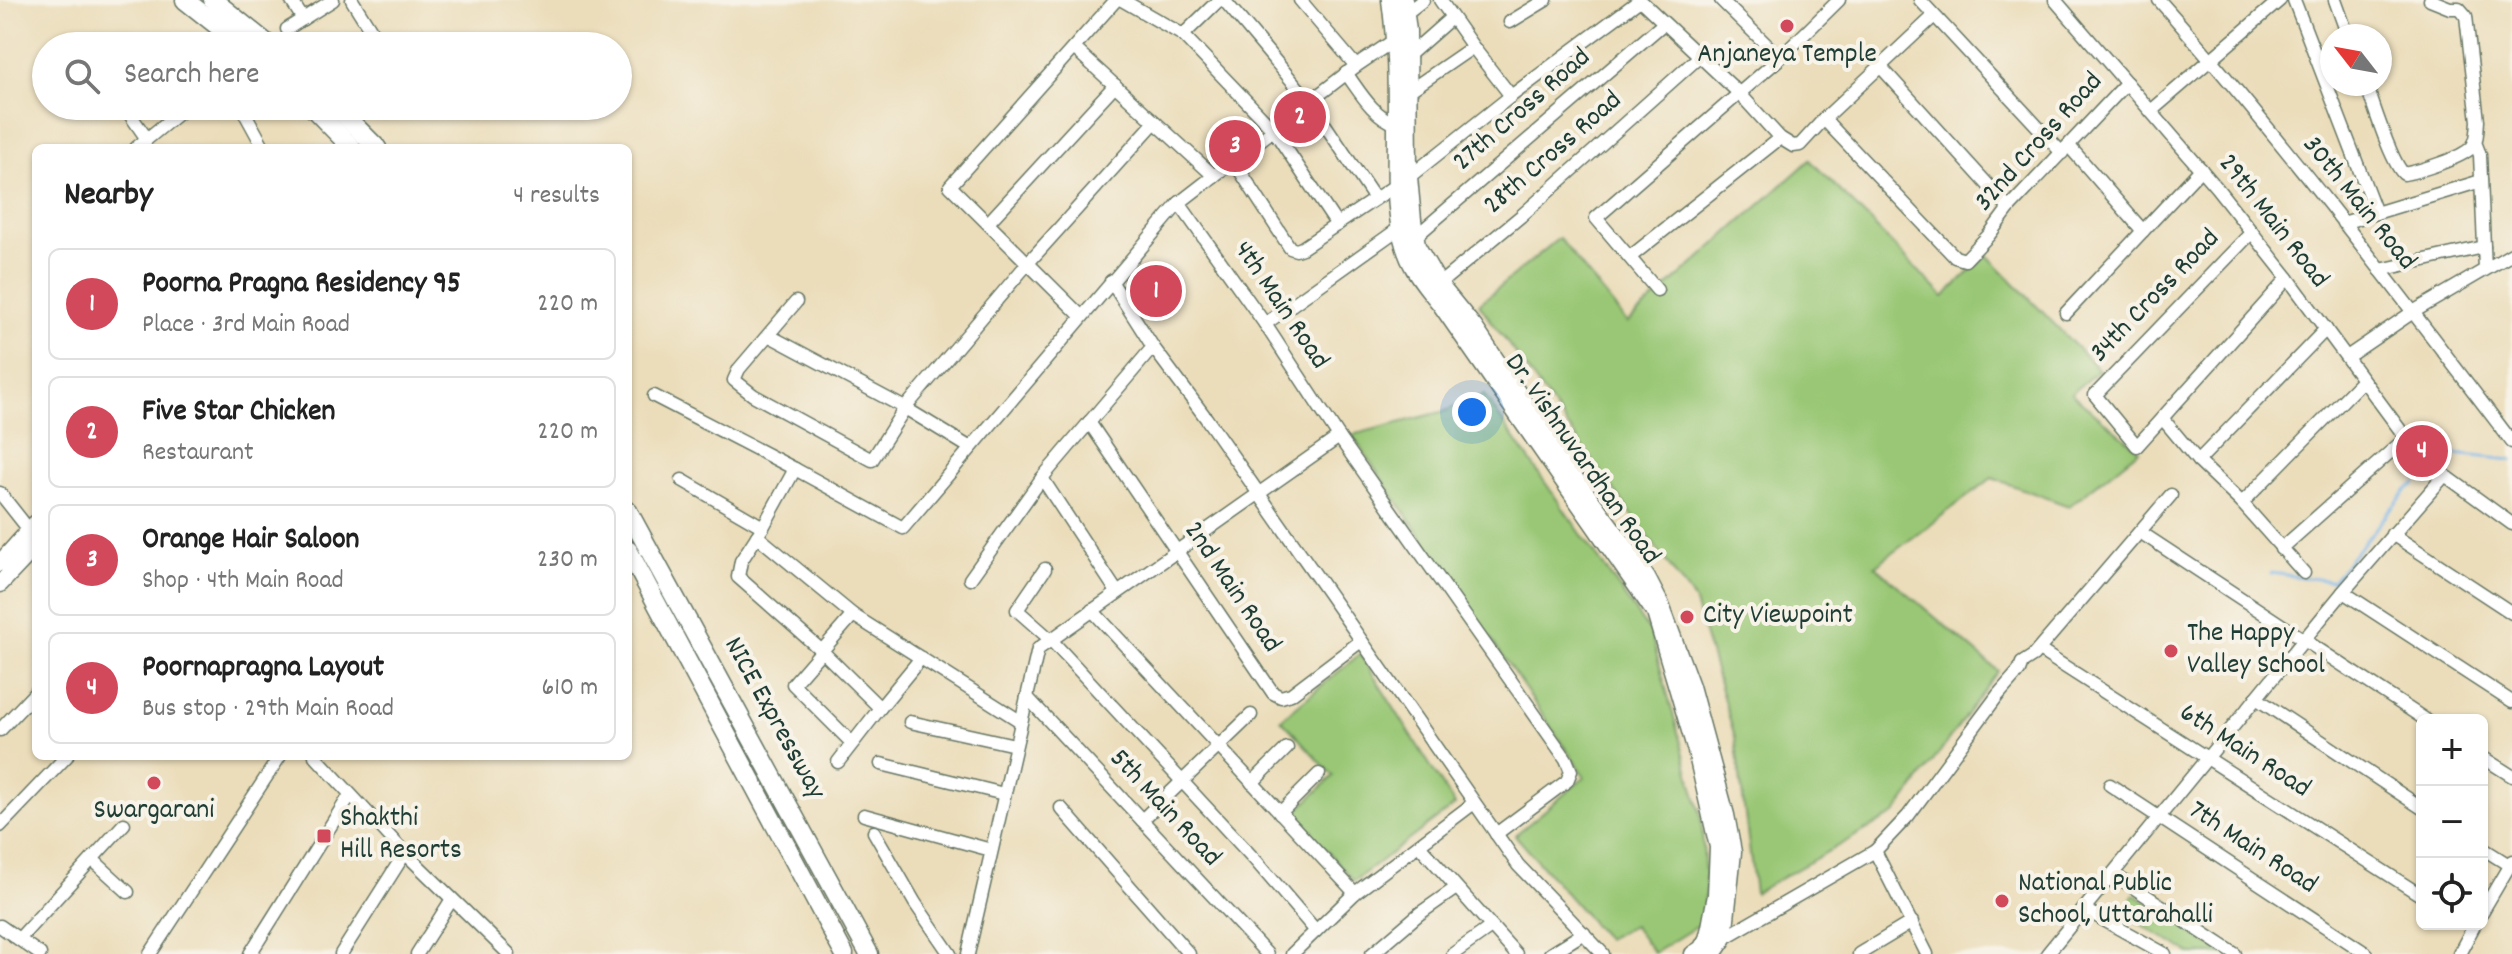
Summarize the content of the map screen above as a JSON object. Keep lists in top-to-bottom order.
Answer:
{
  "streets": {
    "highway": ["NICE Expressway"],
    "main road": ["Dr. Vishnuvardhan Road"],
    "street": [
      "27th Cross Road",
      "32nd Cross Road",
      "28th Cross Road",
      "30th Main Road",
      "29th Main Road",
      "34th Cross Road",
      "4th Main Road",
      "2nd Main Road",
      "6th Main Road",
      "5th Main Road",
      "7th Main Road"
    ]
  },
  "crossings": [
    ["27th Cross Road", "4th Main Road"],
    ["27th Cross Road", "Dr. Vishnuvardhan Road"],
    ["32nd Cross Road", "29th Main Road"],
    ["28th Cross Road", "Dr. Vishnuvardhan Road"],
    ["29th Main Road", "34th Cross Road"]
  ],
  "places": {
    "other": [
      "Anjaneya Temple",
      "City Viewpoint",
      "The Happy Valley School",
      "Swargarani",
      "National Public School, Uttarahalli"
    ],
    "transit": ["Shakthi Hill Resorts"]
  },
  "north": "top left",
  "page": {
    "search": "Search here",
    "pins": [
      "2",
      "3",
      "1",
      "4"
    ],
    "heading": ["Nearby", "4 results"],
    "list": [
      {
        "mark": "1",
        "name": "Poorna Pragna Residency 95",
        "note": "Place · 3rd Main Road",
        "value": "220 m"
      },
      {
        "mark": "2",
        "name": "Five Star Chicken",
        "note": "Restaurant",
        "value": "220 m"
      },
      {
        "mark": "3",
        "name": "Orange Hair Saloon",
        "note": "Shop · 4th Main Road",
        "value": "230 m"
      },
      {
        "mark": "4",
        "name": "Poornapragna Layout",
        "note": "Bus stop · 29th Main Road",
        "value": "610 m"
      }
    ],
    "map_buttons": ["+", "−"]
  }
}
